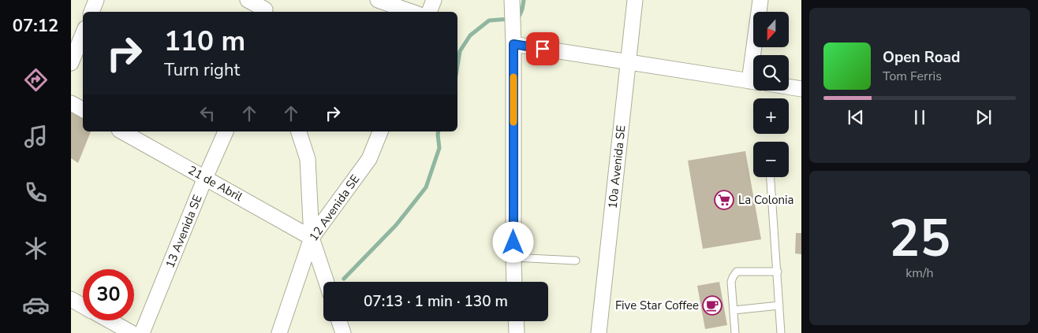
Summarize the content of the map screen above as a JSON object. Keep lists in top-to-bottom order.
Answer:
{
  "streets": {
    "street": [
      "10a Avenida SE",
      "21 de Abril",
      "12 Avenida SE",
      "13 Avenida SE"
    ]
  },
  "crossings": [
    ["21 de Abril", "12 Avenida SE"],
    ["21 de Abril", "13 Avenida SE"]
  ],
  "places": {
    "supermarket": ["La Colonia"],
    "cafe": ["Five Star Coffee"]
  },
  "north": "bottom",
  "page": {
    "tabs": "07:12",
    "map_buttons": ["+", "−"],
    "turn": ["110 m", "Turn right"],
    "song": ["Open Road", "Tom Ferris"],
    "tile": ["25", "km/h"],
    "limit": "30",
    "trip": "07:13 · 1 min · 130 m"
  }
}
